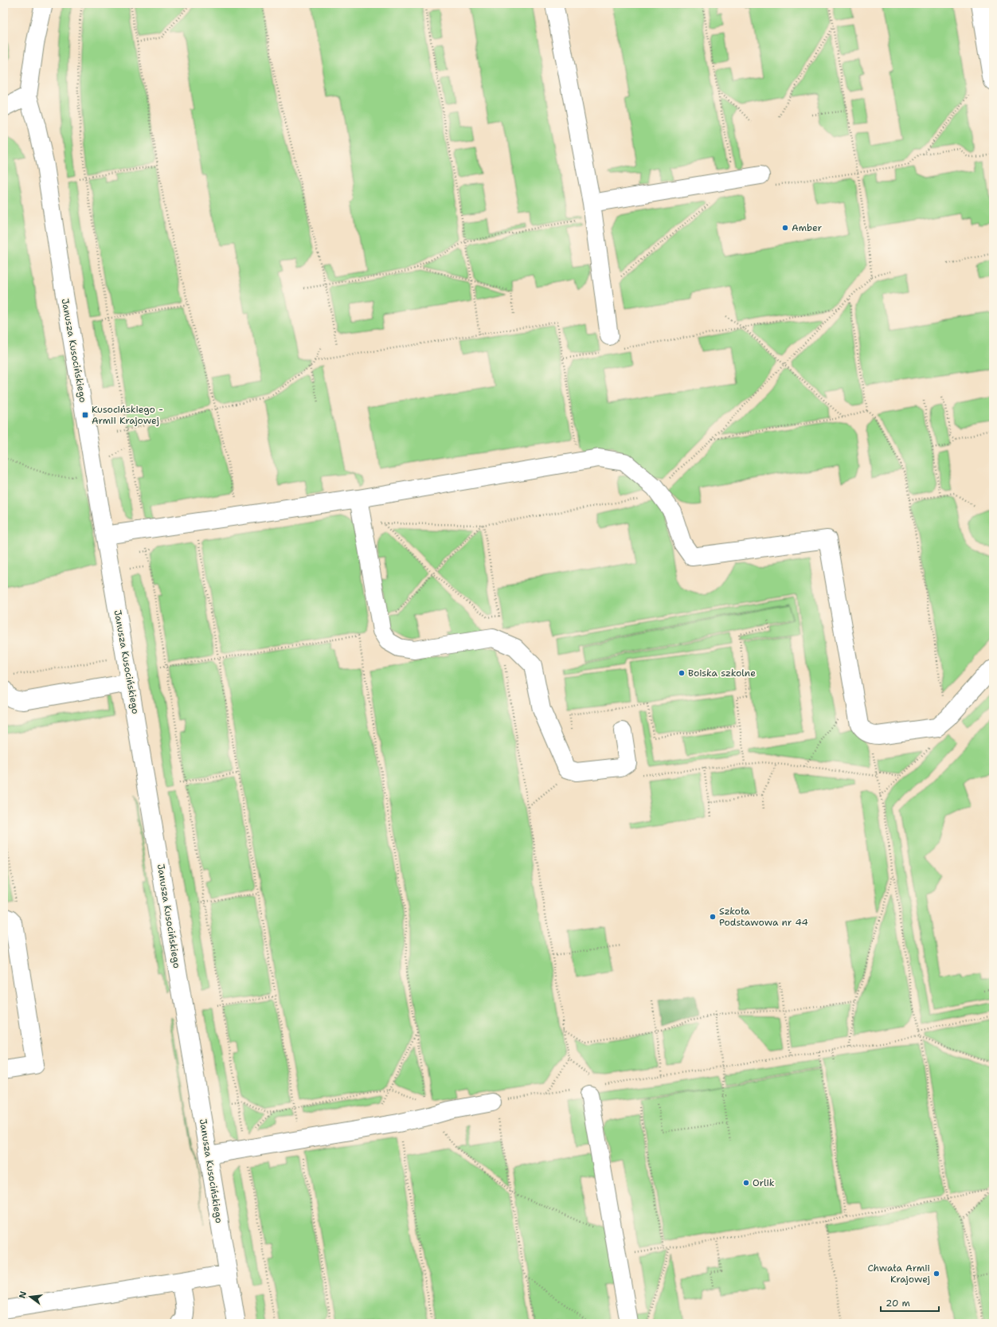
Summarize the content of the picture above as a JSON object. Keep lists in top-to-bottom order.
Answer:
{
  "streets": {
    "street": ["Janusza Kusocińskiego"]
  },
  "places": {
    "other": [
      "Amber",
      "Boiska szkolne",
      "Szkoła Podstawowa nr 44",
      "Orlik",
      "Chwała Armii Krajowej"
    ],
    "transit": ["Kusocińskiego - Armii Krajowej"]
  },
  "scale_bar": "20 m",
  "north": "left"
}
